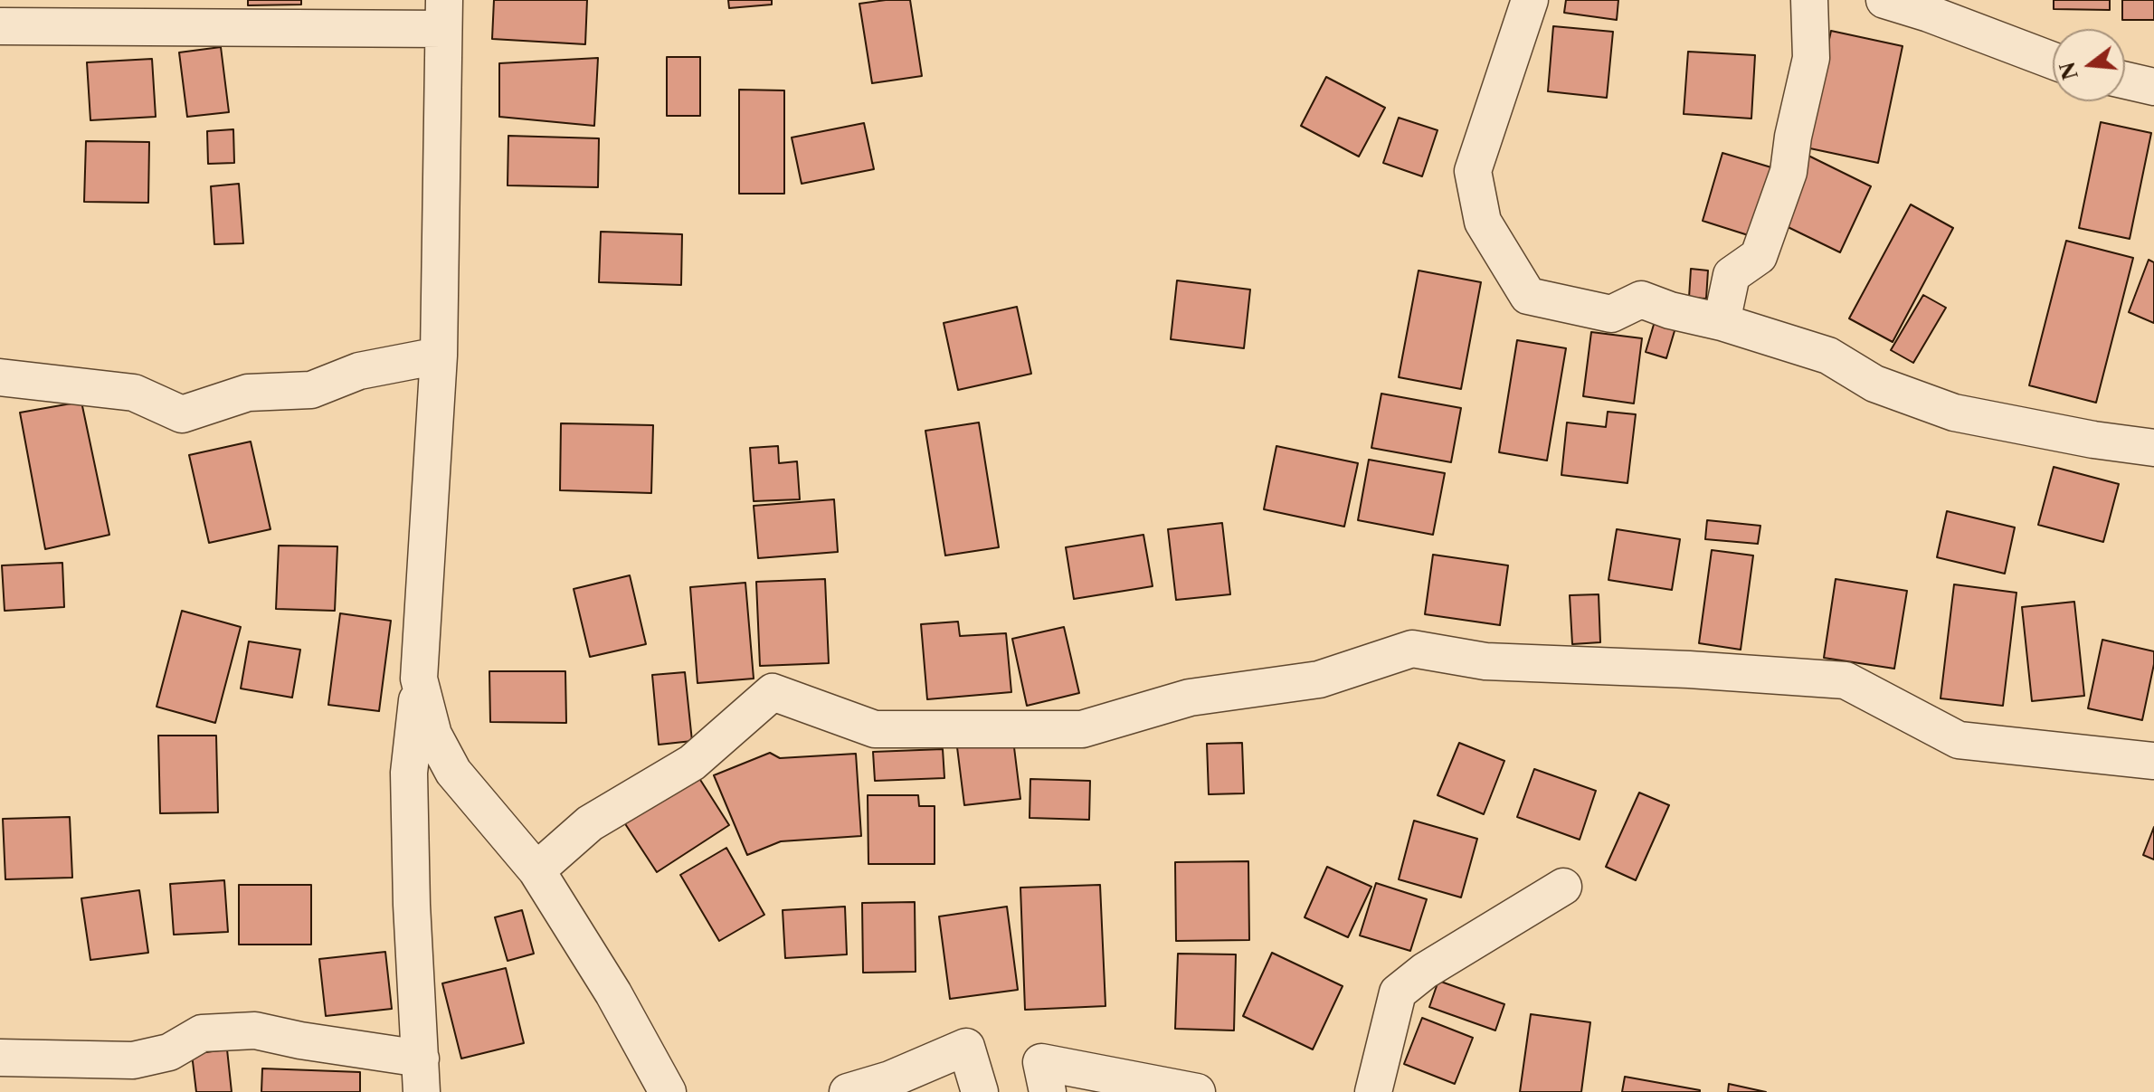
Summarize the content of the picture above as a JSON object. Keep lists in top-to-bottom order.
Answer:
{
  "north": "left"
}
